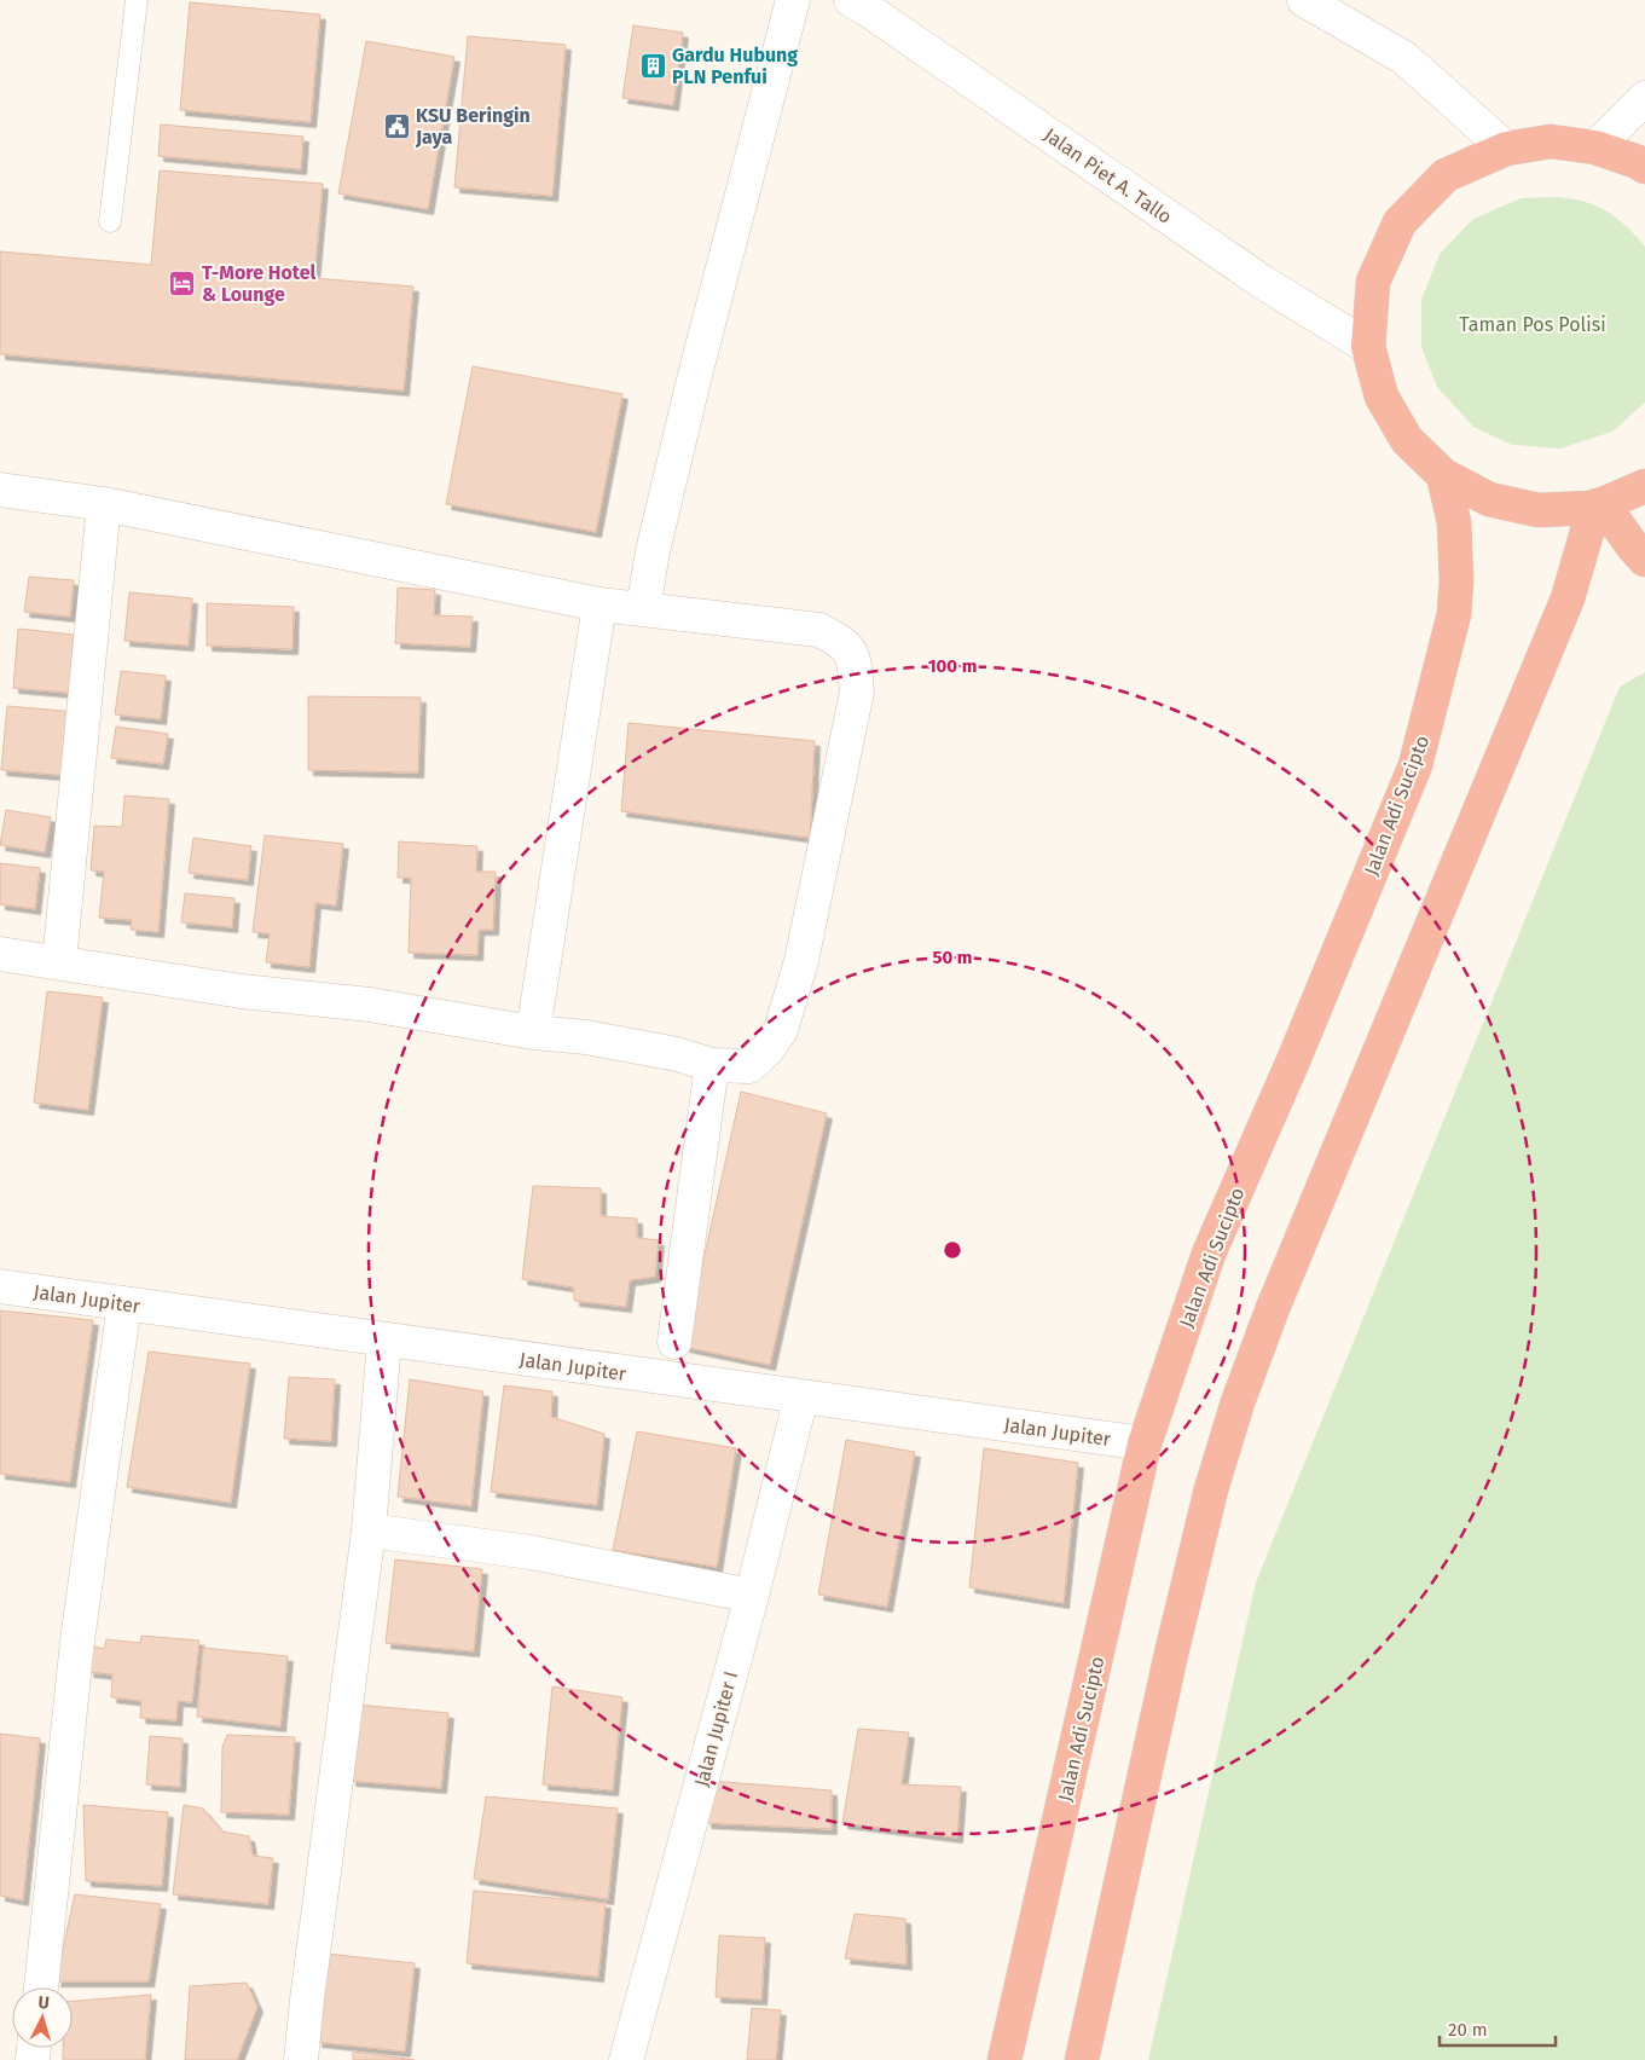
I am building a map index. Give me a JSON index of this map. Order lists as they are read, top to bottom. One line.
{"streets":{"highway":["Jalan Adi Sucipto"],"street":["Jalan Piet A. Tallo","Jalan Jupiter","Jalan Jupiter I"]},"crossings":[["Jalan Adi Sucipto","Jalan Jupiter"],["Jalan Jupiter","Jalan Jupiter I"]],"parks":["Taman Pos Polisi"],"places":{"building":["Gardu Hubung PLN Penfui"],"public building":["KSU Beringin Jaya"],"hotel":["T-More Hotel & Lounge"]},"scale_bar":"20 m","north":"top","rings":["100 m","50 m"]}
